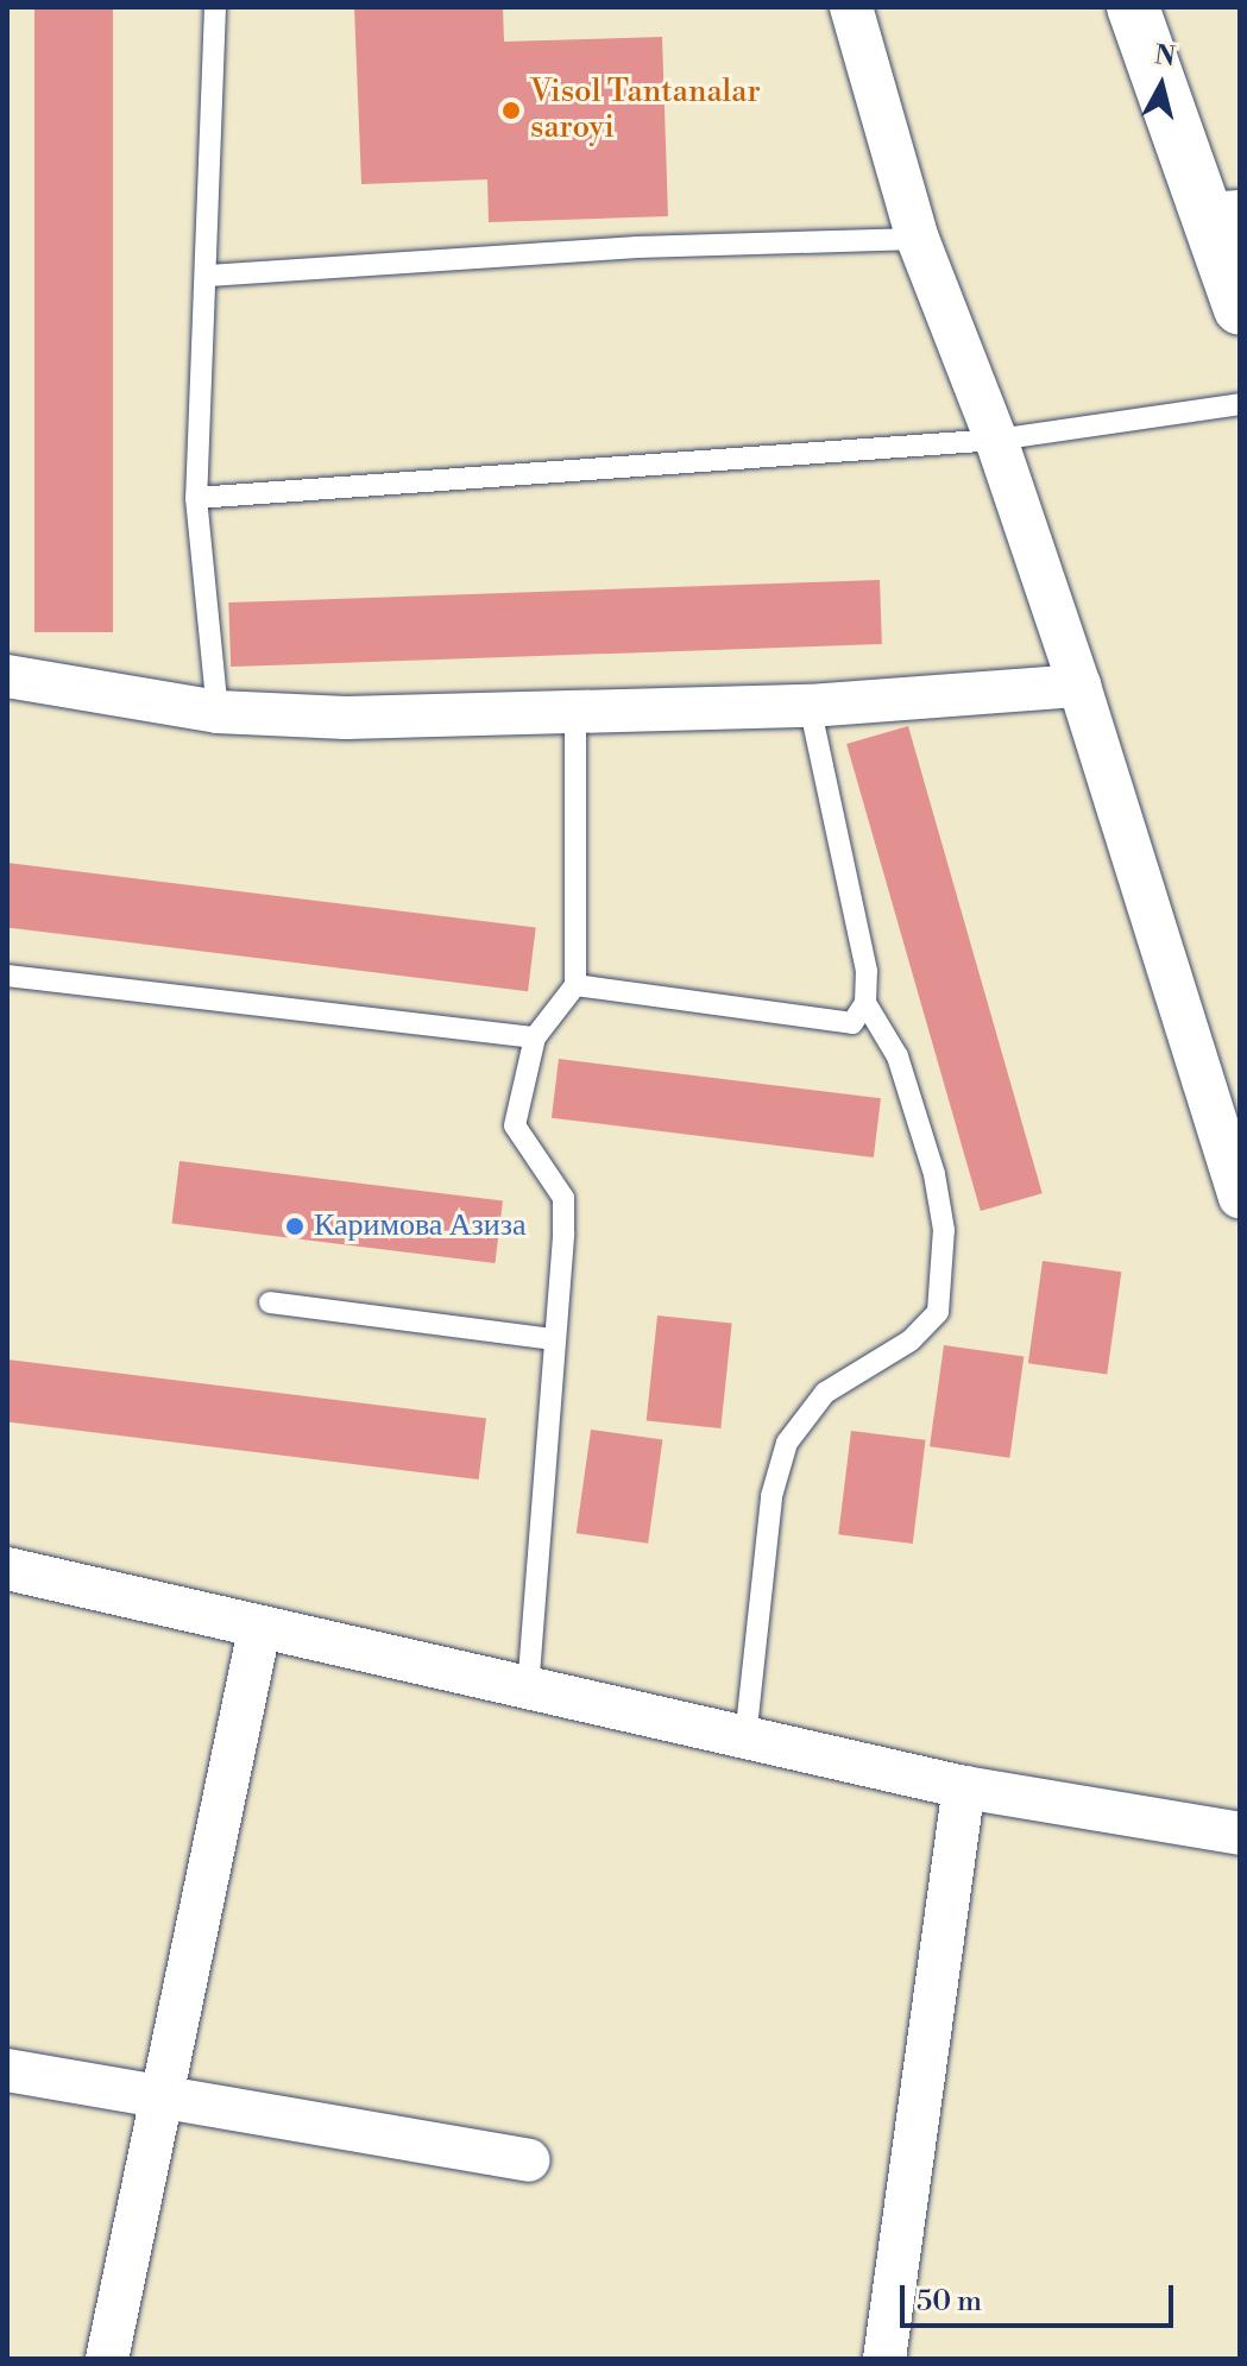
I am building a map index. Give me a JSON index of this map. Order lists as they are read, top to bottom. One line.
{"places":["Visol Tantanalar saroyi","Каримова Азиза"],"scale_bar":"50 m","north":"top"}
